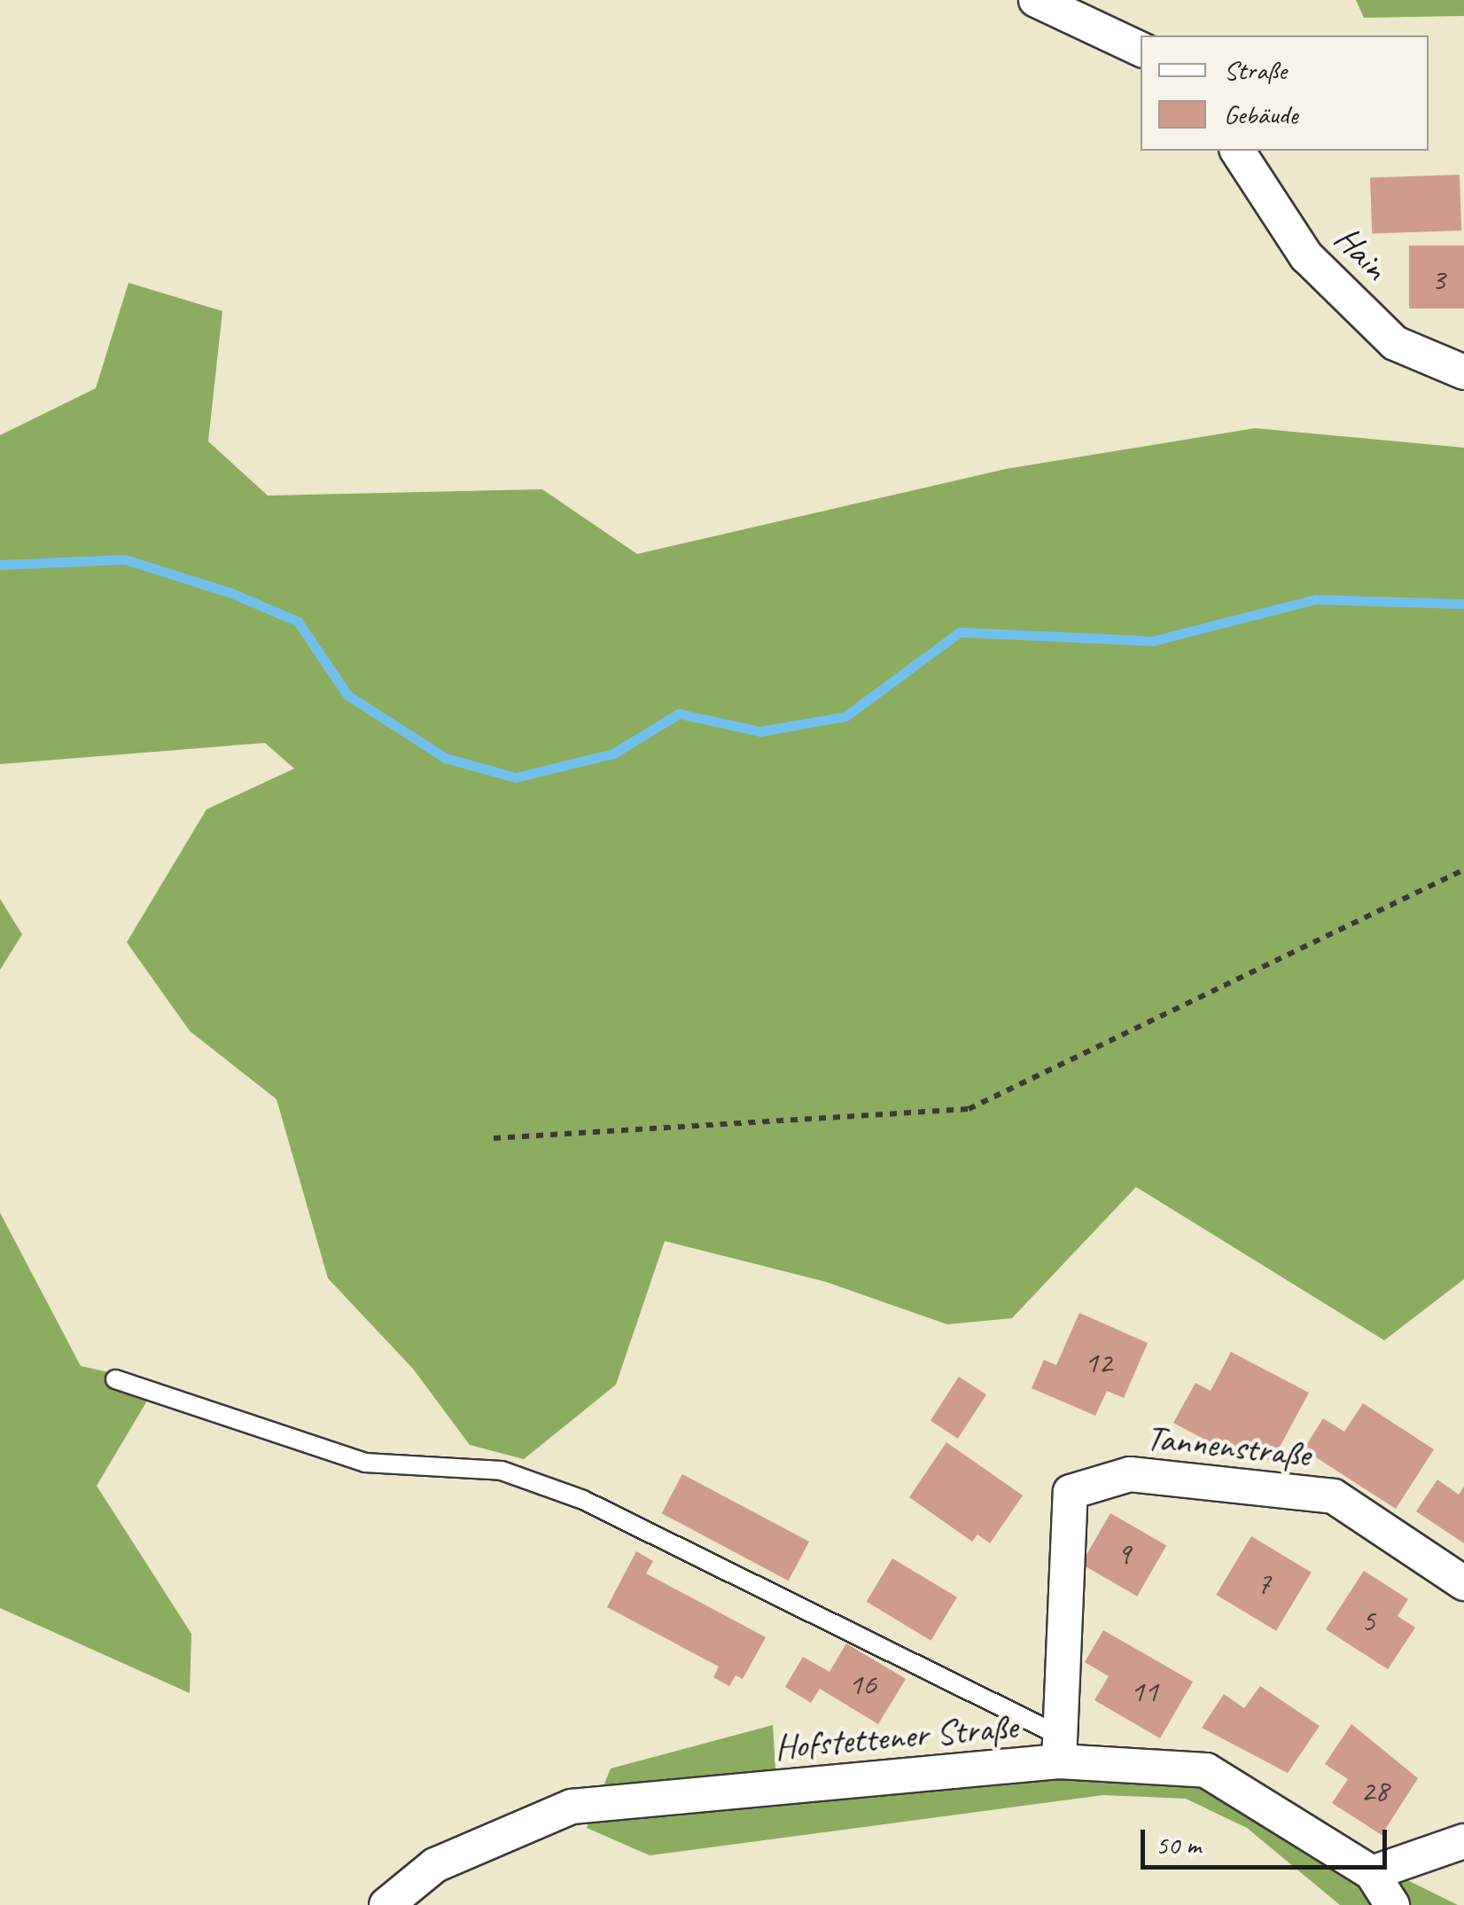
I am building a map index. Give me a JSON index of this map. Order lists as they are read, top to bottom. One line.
{"streets":{"street":["Hain","Tannenstraße","Hofstettener Straße"]},"crossings":[["Tannenstraße","Hofstettener Straße"]],"house_numbers":["3","12","9","7","5","16","11","28"],"legend":["Straße","Gebäude"],"scale_bar":"50 m"}
